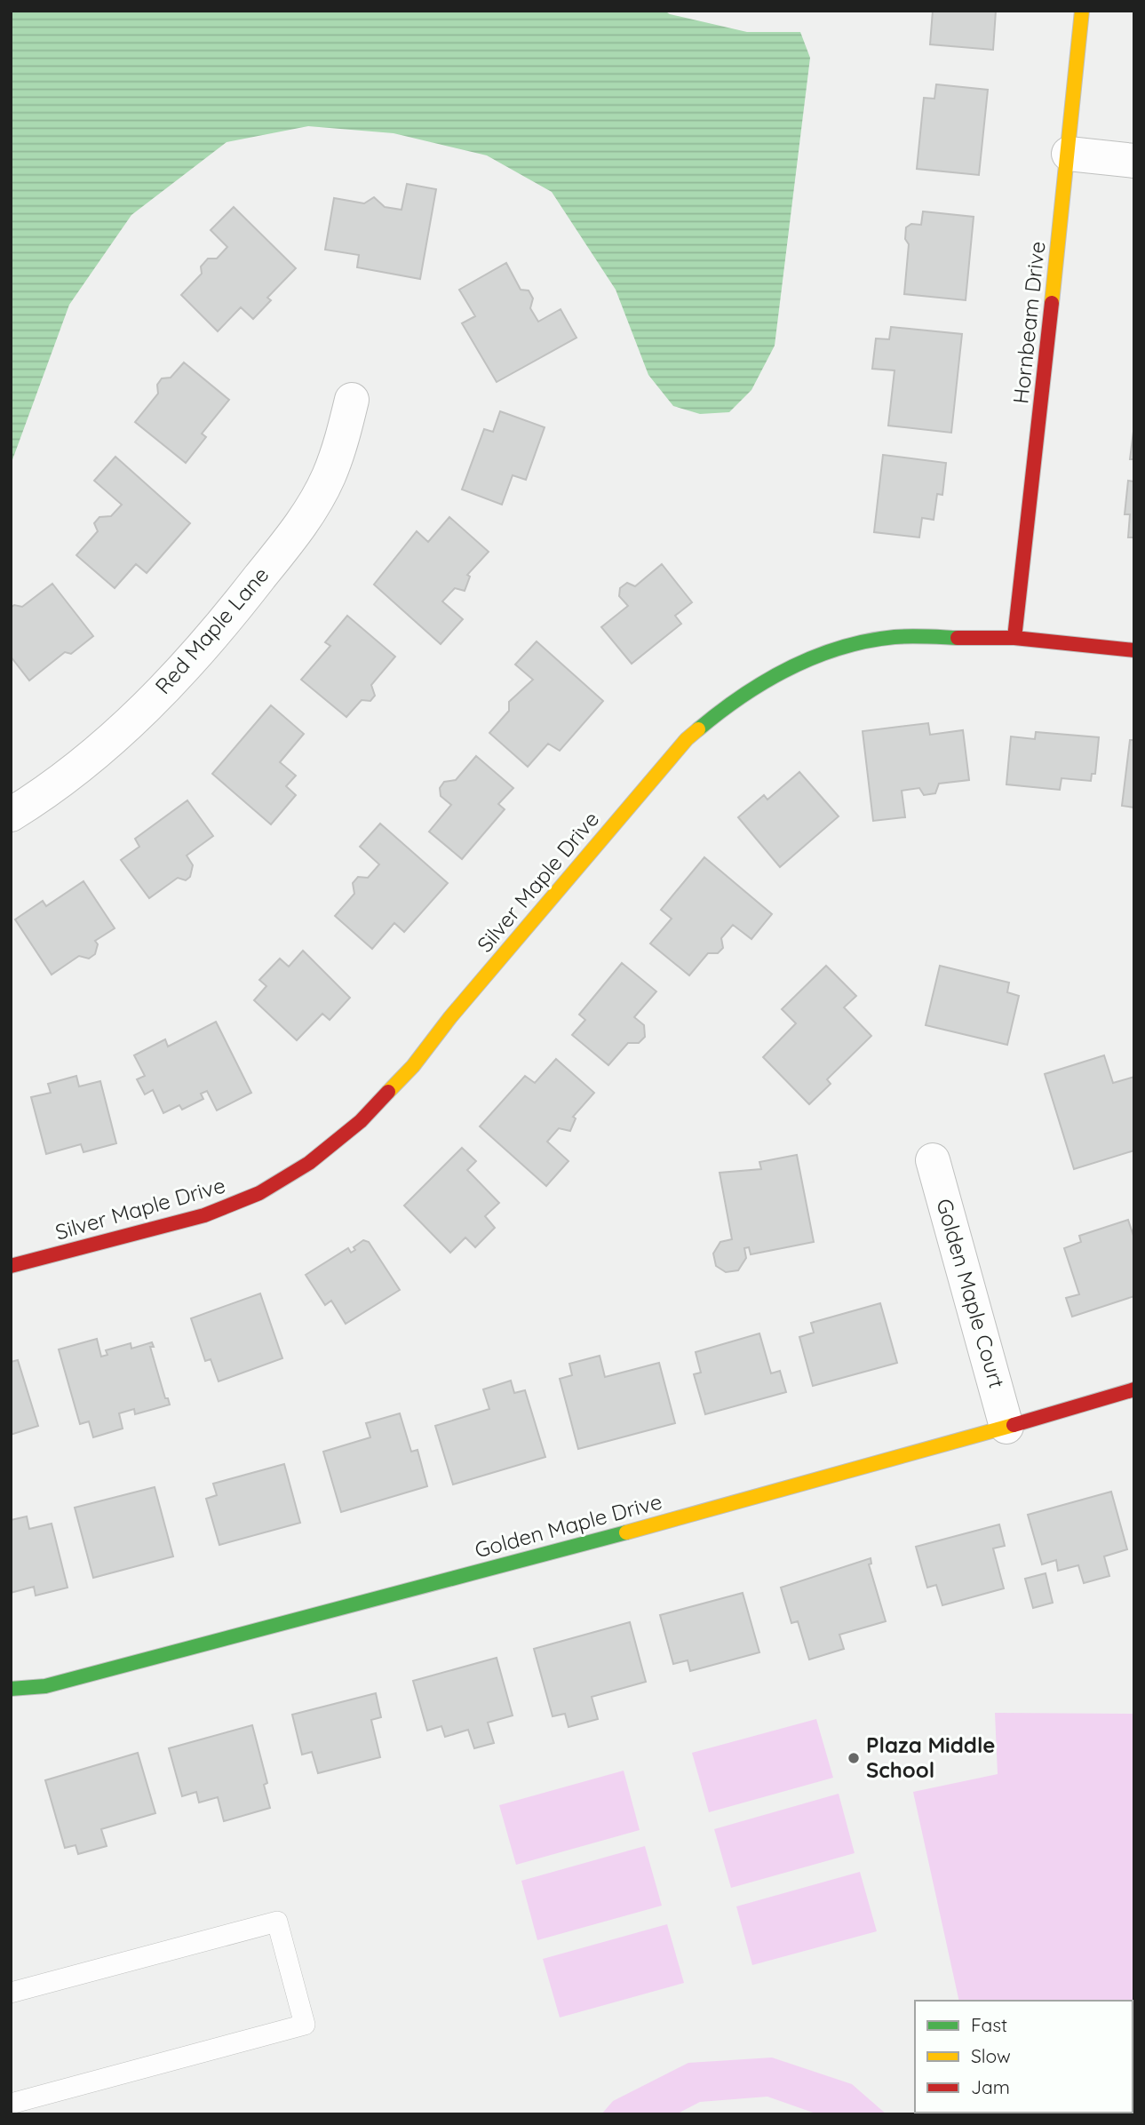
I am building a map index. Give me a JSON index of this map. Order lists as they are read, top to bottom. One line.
{"streets":{"street":["Hornbeam Drive","Red Maple Lane","Silver Maple Drive","Golden Maple Court","Golden Maple Drive"]},"crossings":[["Hornbeam Drive","Silver Maple Drive"],["Golden Maple Court","Golden Maple Drive"]],"places":["Plaza Middle School"],"legend":["Fast","Slow","Jam"]}
